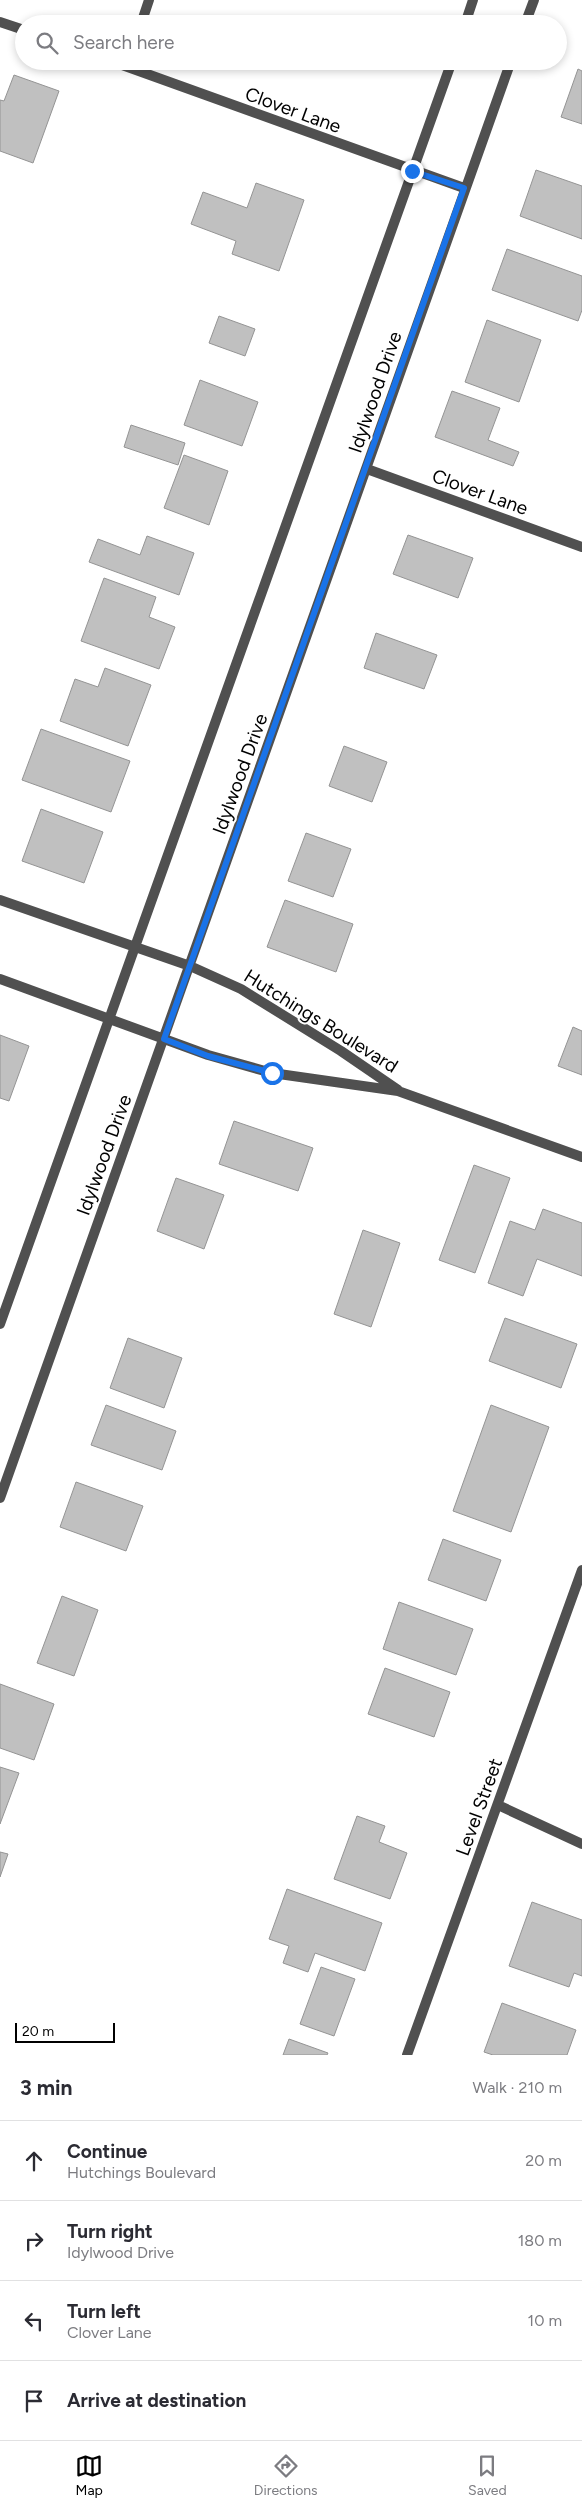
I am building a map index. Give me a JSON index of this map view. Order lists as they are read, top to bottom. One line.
{"streets":{"street":["Clover Lane","Idylwood Drive","Hutchings Boulevard","Level Street"]},"crossings":[["Clover Lane","Idylwood Drive"],["Idylwood Drive","Hutchings Boulevard"]],"scale_bar":"20 m","page":{"search":"Search here","scale":"20 m","heading":["3 min","Walk · 210 m"],"list":[["Continue","Hutchings Boulevard","20 m"],["Turn right","Idylwood Drive","180 m"],["Turn left","Clover Lane","10 m"],"Arrive at destination"],"nav":["Map","Directions","Saved"]}}
